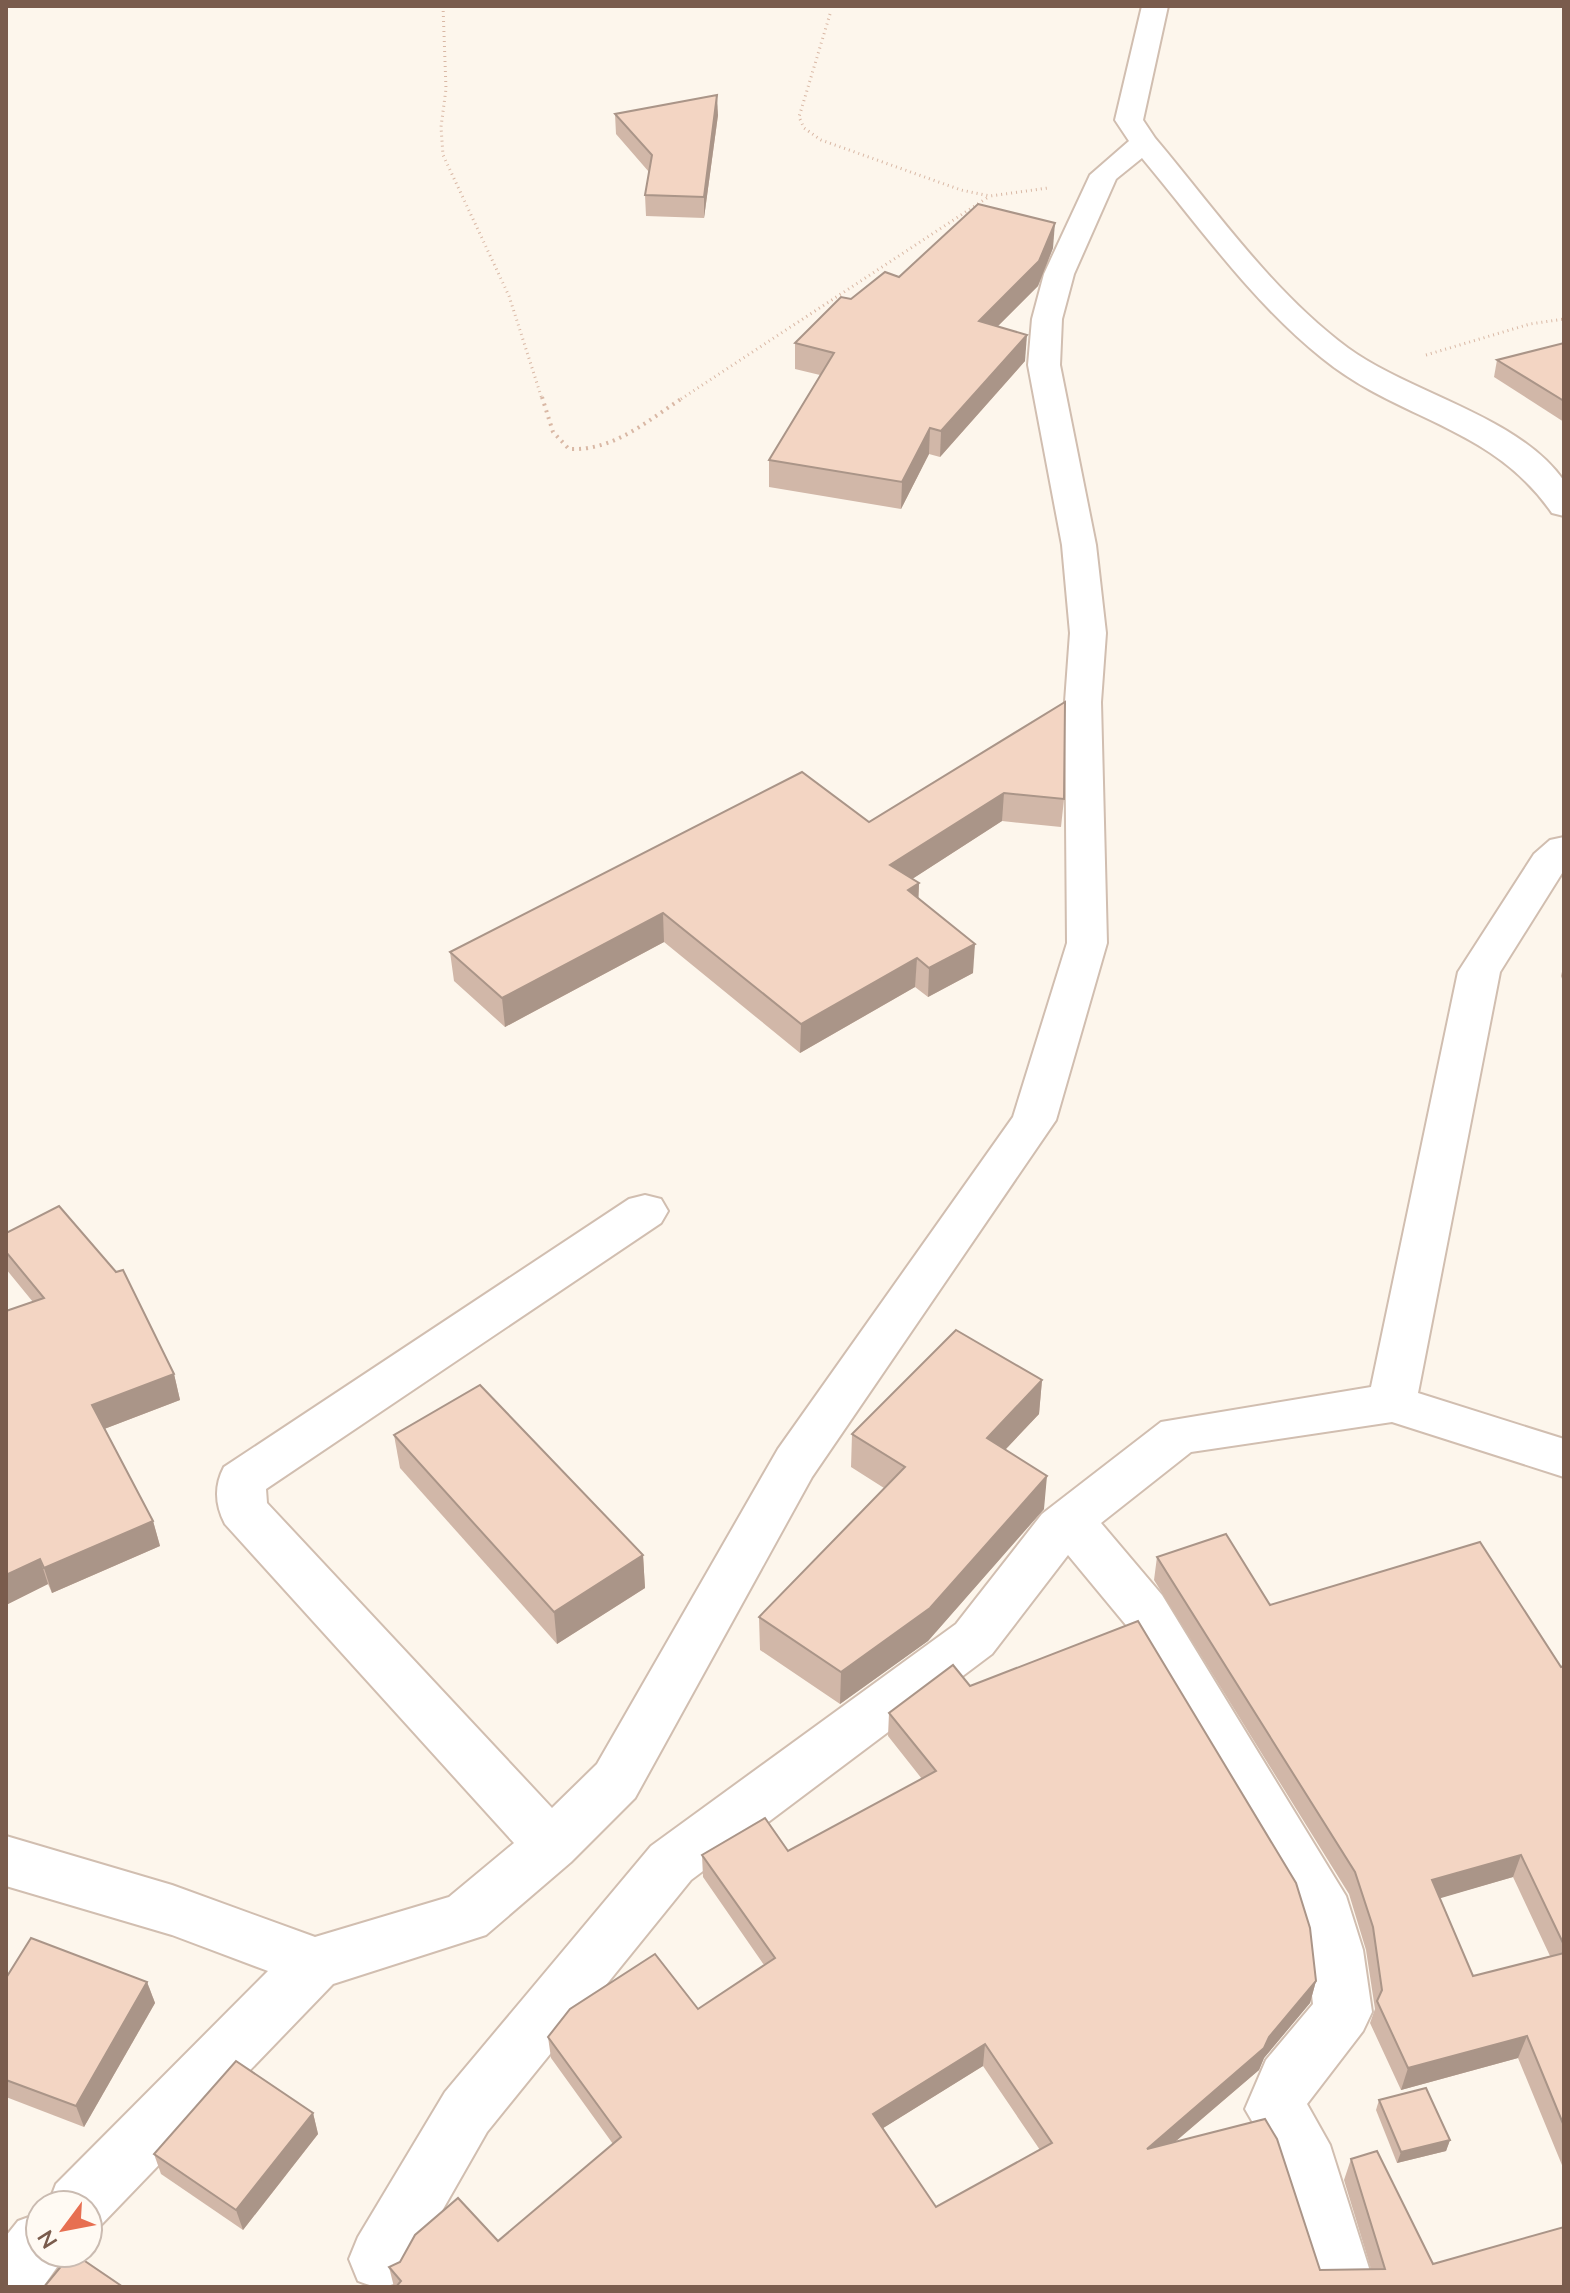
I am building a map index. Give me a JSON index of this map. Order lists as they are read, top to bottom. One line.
{"north":"bottom left"}
